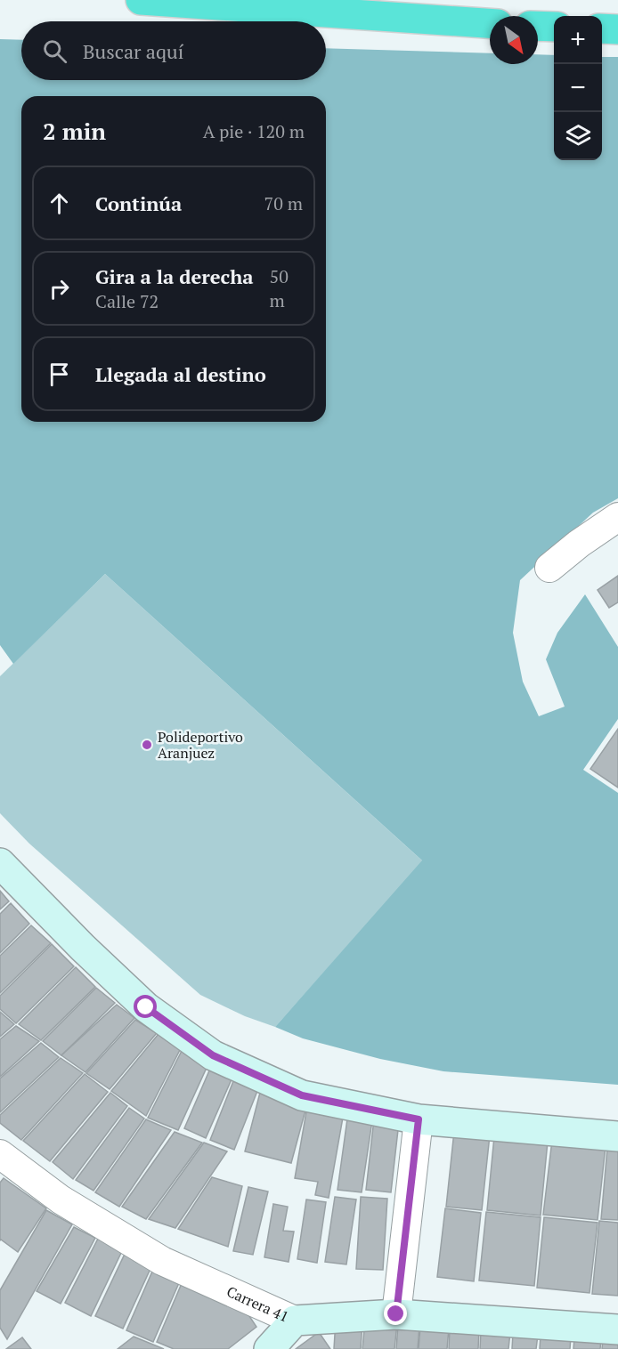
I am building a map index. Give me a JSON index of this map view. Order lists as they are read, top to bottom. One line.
{"streets":{"street":["Carrera 41"]},"places":["Polideportivo Aranjuez"],"north":"bottom right","page":{"map_buttons":["+","−"],"search":"Buscar aquí","heading":["2 min","A pie · 120 m"],"list":[["Continúa","70 m"],["Gira a la derecha","Calle 72","50 m"],"Llegada al destino"]}}
